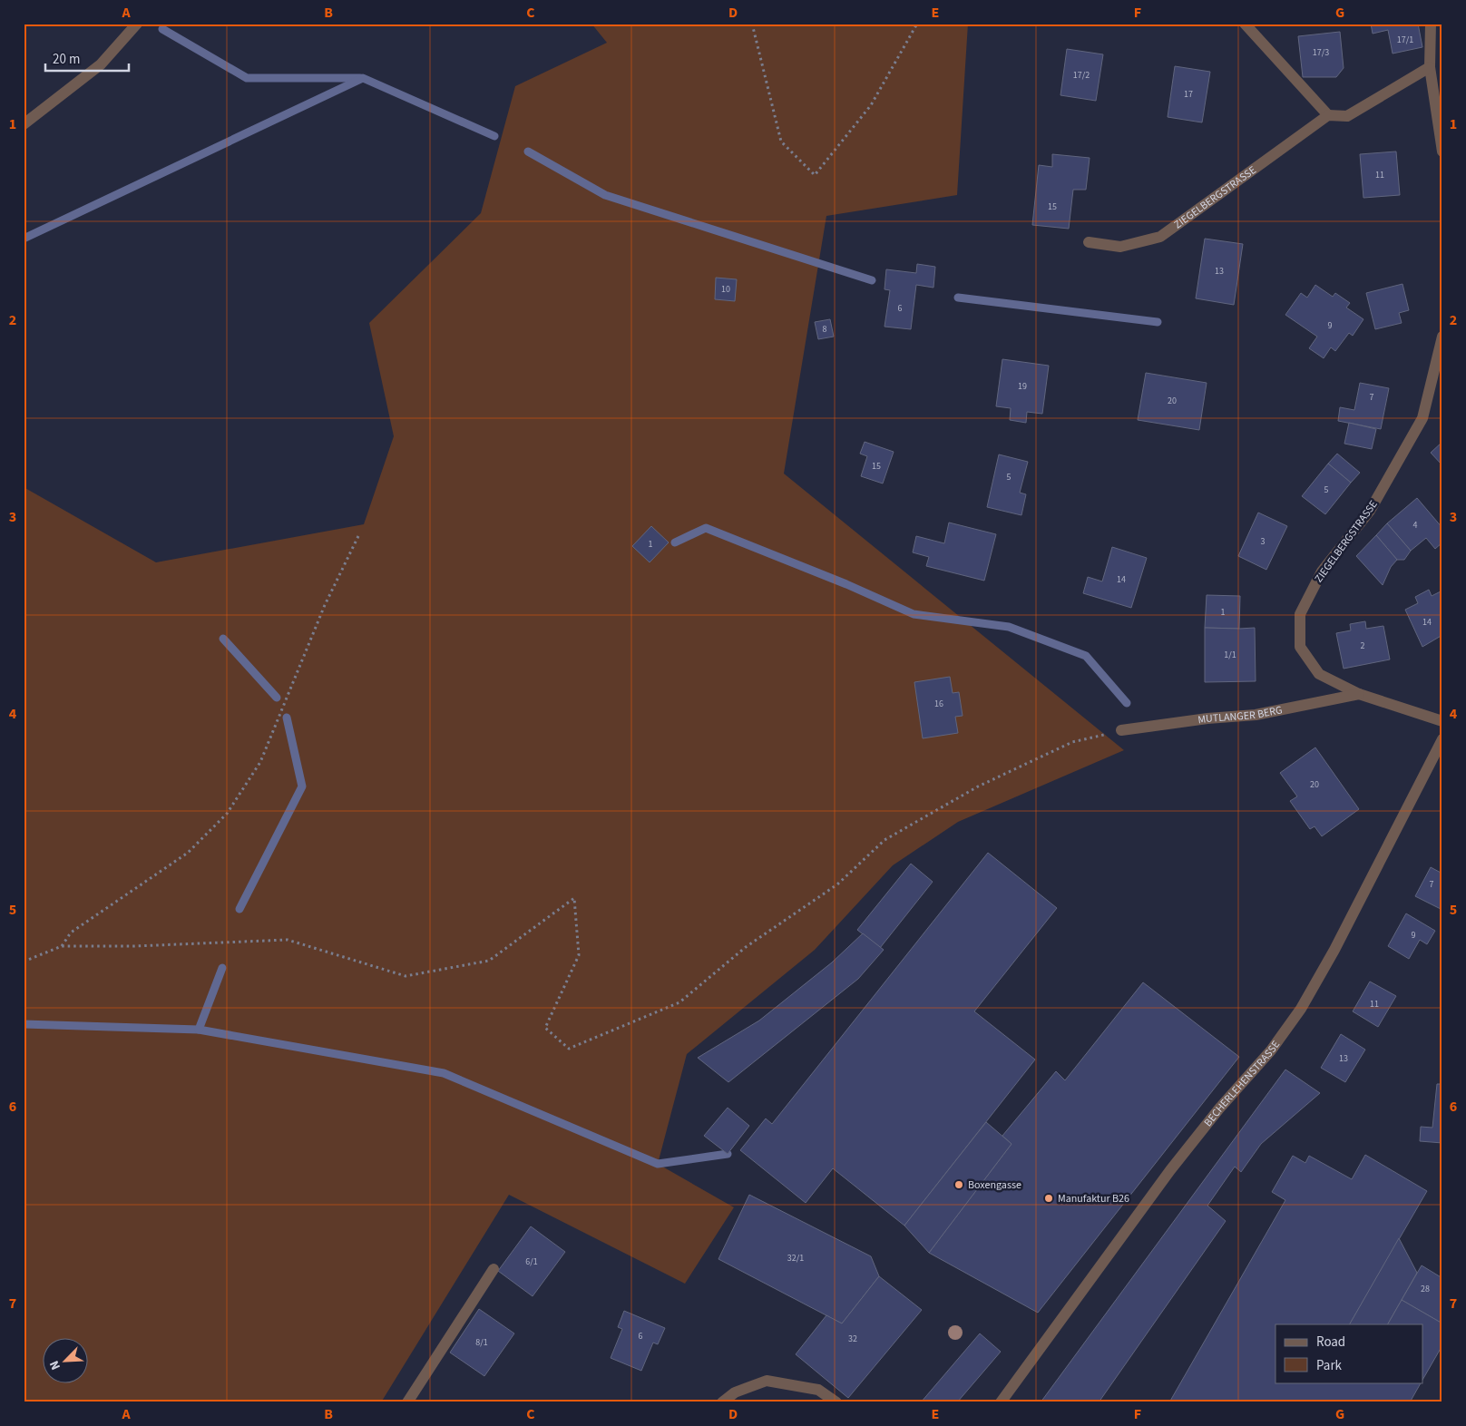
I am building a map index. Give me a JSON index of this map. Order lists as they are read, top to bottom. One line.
{"streets":{"street":["ZIEGELBERGSTRASSE","MUTLANGER BERG","BECHERLEHENSTRASSE"]},"crossings":[["ZIEGELBERGSTRASSE","MUTLANGER BERG"]],"places":["Boxengasse","Manufaktur B26"],"house_numbers":["17/1","17/3","17/2","17","11","15","13","10","6","9","8","19","7","20","15","5","5","4","3","1","14","1","14","2","1/1","16","20","7","9","11","13","32/1","6/1","28","6","32","8/1"],"legend":["Road","Park"],"scale_bar":"20 m","north":"bottom left","grid":{"columns":["A","B","C","D","E","F","G"],"rows":["1","2","3","4","5","6","7"]}}
